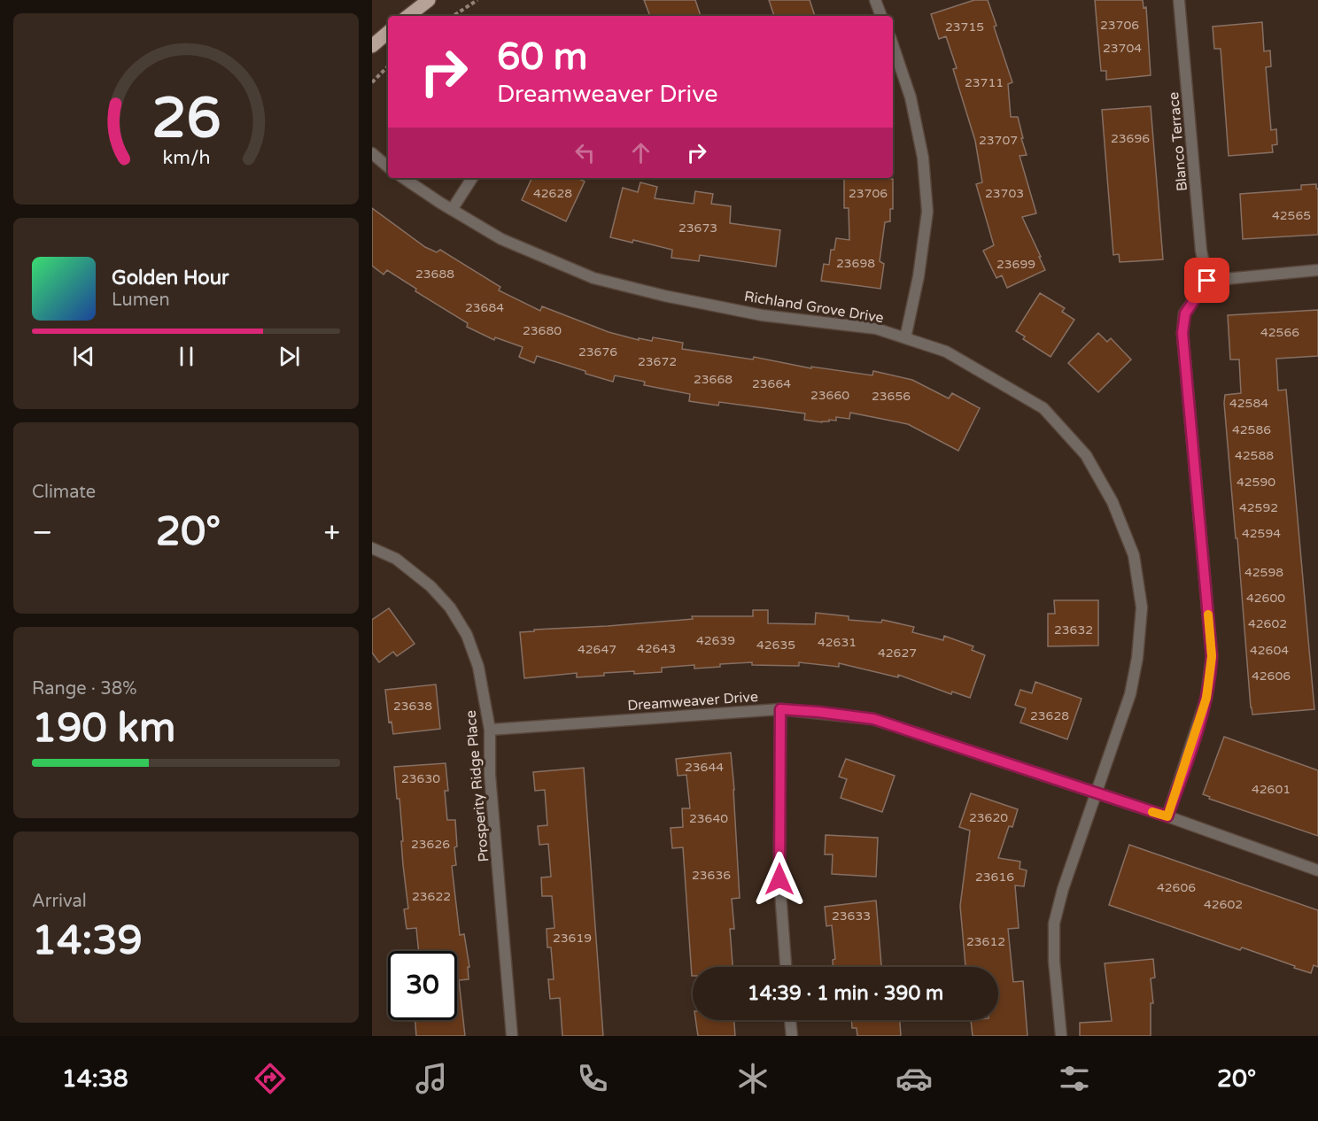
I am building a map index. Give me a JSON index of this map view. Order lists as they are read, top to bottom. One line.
{"streets":{"street":["Blanco Terrace","Richland Grove Drive","Dreamweaver Drive","Prosperity Ridge Place"]},"crossings":[["Richland Grove Drive","Dreamweaver Drive"],["Dreamweaver Drive","Prosperity Ridge Place"]],"house_numbers":["23706","23715","23704","23711","23696","23707","42628","23706","23703","42565","23673","23698","23699","23688","23684","23680","42566","23676","23672","23668","23664","23660","23656","42584","42586","42588","42590","42592","42594","42598","42600","42602","23632","42639","42631","42635","42643","42647","42604","42627","42606","23638","23628","23644","23630","42601","23620","23640","23626","23636","23616","42606","23622","42602","23633","23619","23612"],"page":{"turn":["60 m","Dreamweaver Drive"],"song":["Golden Hour","Lumen"],"tile":["Climate",["Range · 38%","190 km"],["Arrival","14:39"]],"heat":["−","20°","+"],"limit":"30","trip":"14:39 · 1 min · 390 m","tabs":["14:38","20°"],"gauge":["26","km/h"]}}
